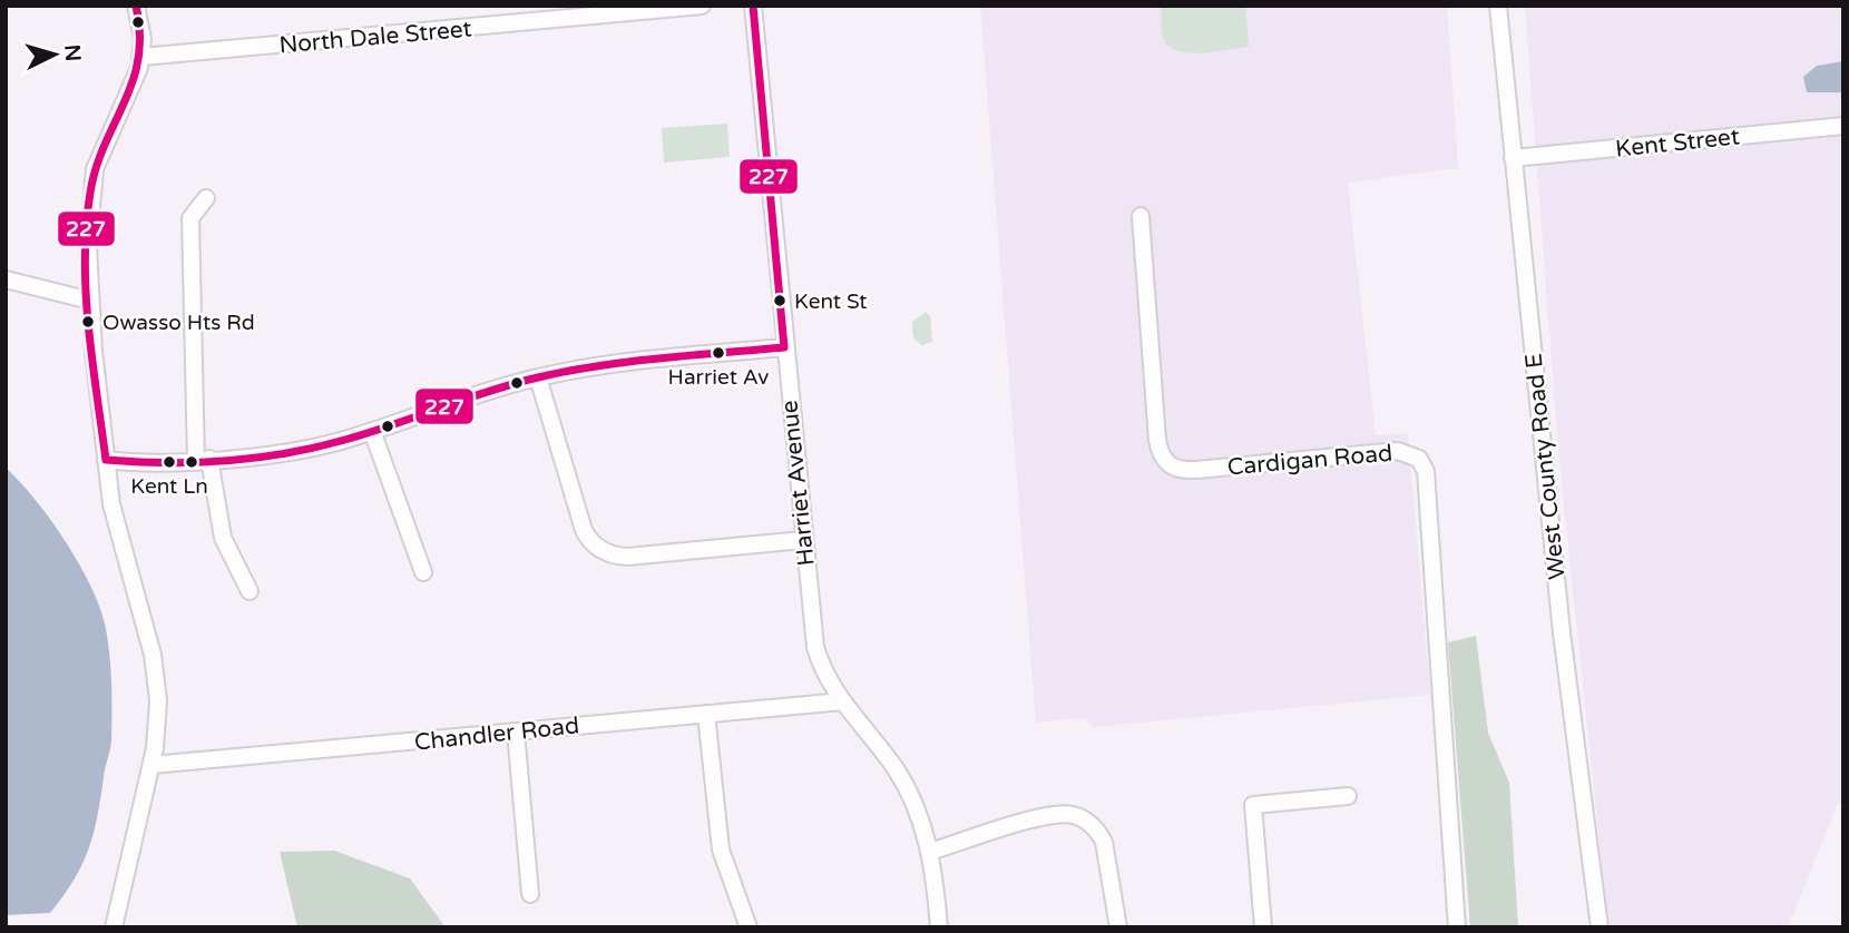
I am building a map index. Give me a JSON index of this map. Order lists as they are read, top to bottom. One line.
{"streets":{"street":["North Dale Street","Kent Street","Cardigan Road","West County Road E","Harriet Avenue","Chandler Road"]},"crossings":[["Kent Street","West County Road E"],["Harriet Avenue","Chandler Road"]],"places":["Kent St","Owasso Hts Rd","Harriet Av","Kent Ln"],"lines":["transit line 227"],"north":"right"}
